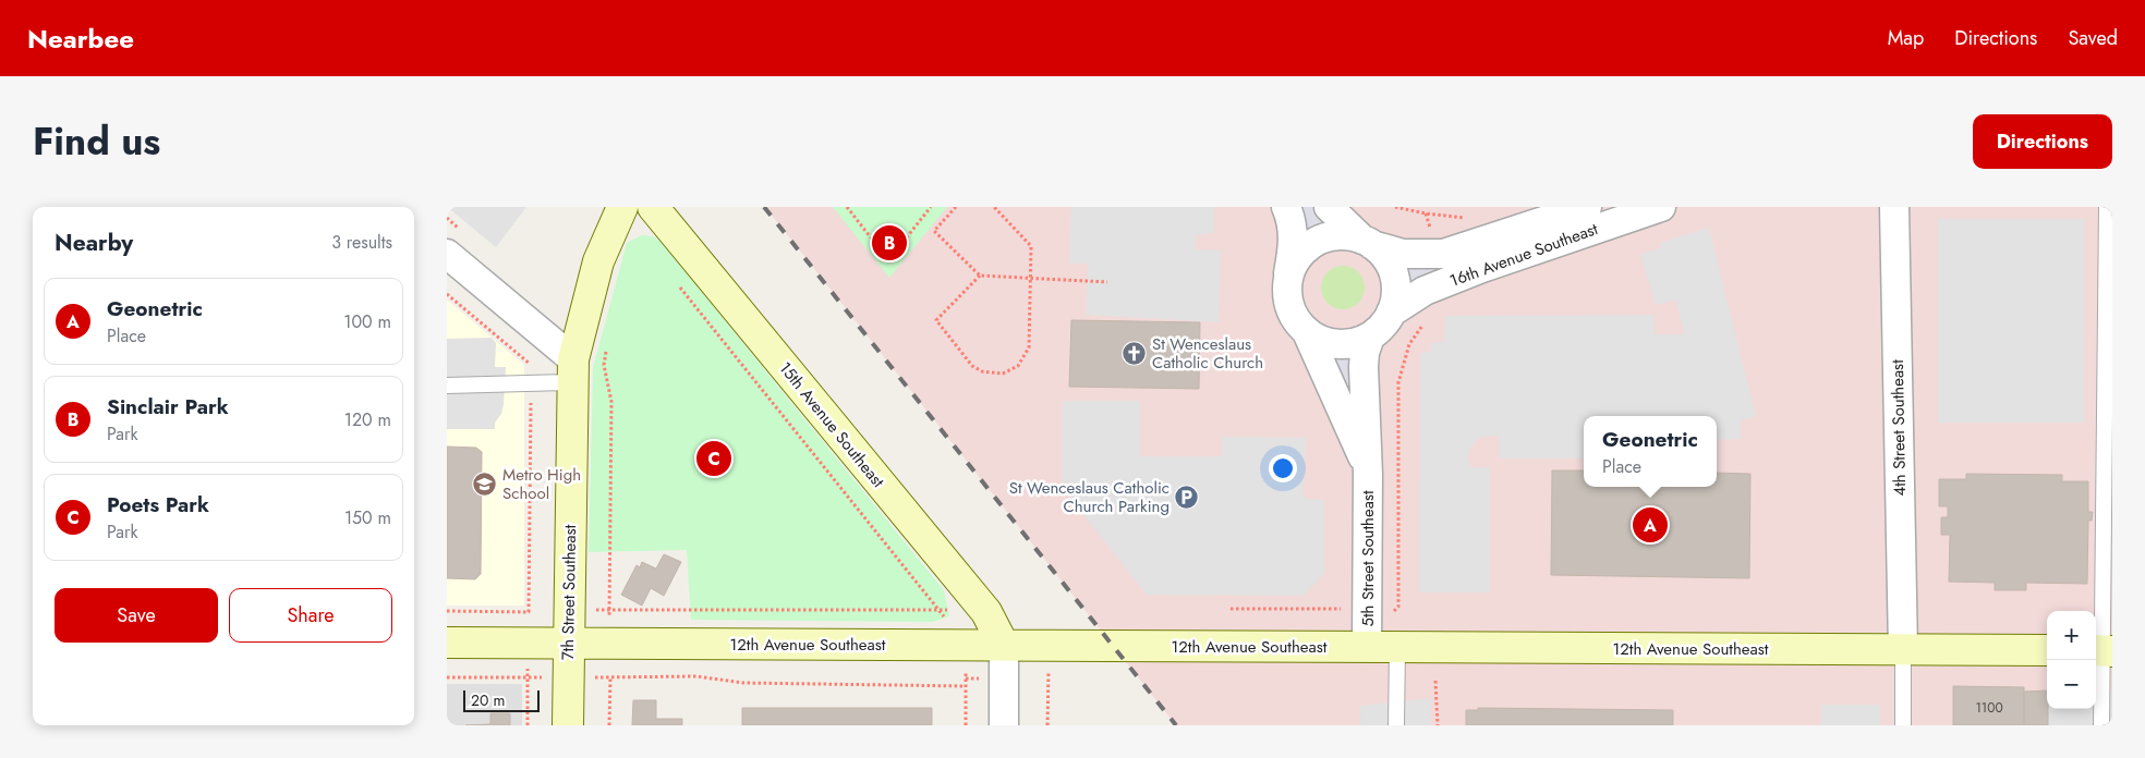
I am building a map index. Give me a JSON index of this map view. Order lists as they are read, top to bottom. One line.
{"streets":{"main road":["15th Avenue Southeast","7th Street Southeast","12th Avenue Southeast"],"street":["16th Avenue Southeast","4th Street Southeast","5th Street Southeast"]},"crossings":[["16th Avenue Southeast","5th Street Southeast"],["15th Avenue Southeast","12th Avenue Southeast"],["4th Street Southeast","12th Avenue Southeast"],["5th Street Southeast","12th Avenue Southeast"],["7th Street Southeast","12th Avenue Southeast"]],"places":{"church":["St Wenceslaus Catholic Church"],"school or university":["Metro High School"],"parking":["St Wenceslaus Catholic Church Parking"]},"house_numbers":["1100"],"scale_bar":"20 m","page":{"header":"Nearbee","nav":["Map","Directions","Saved"],"title":"Find us","buttons":["Directions",["Save","Share"]],"heading":["Nearby","3 results"],"pins":["B","C","A"],"list":[{"mark":"A","name":"Geonetric","note":"Place","value":"100 m"},{"mark":"B","name":"Sinclair Park","note":"Park","value":"120 m"},{"mark":"C","name":"Poets Park","note":"Park","value":"150 m"}],"popup":["Geonetric","Place"],"map_buttons":["+","−"],"scale":"20 m"}}
